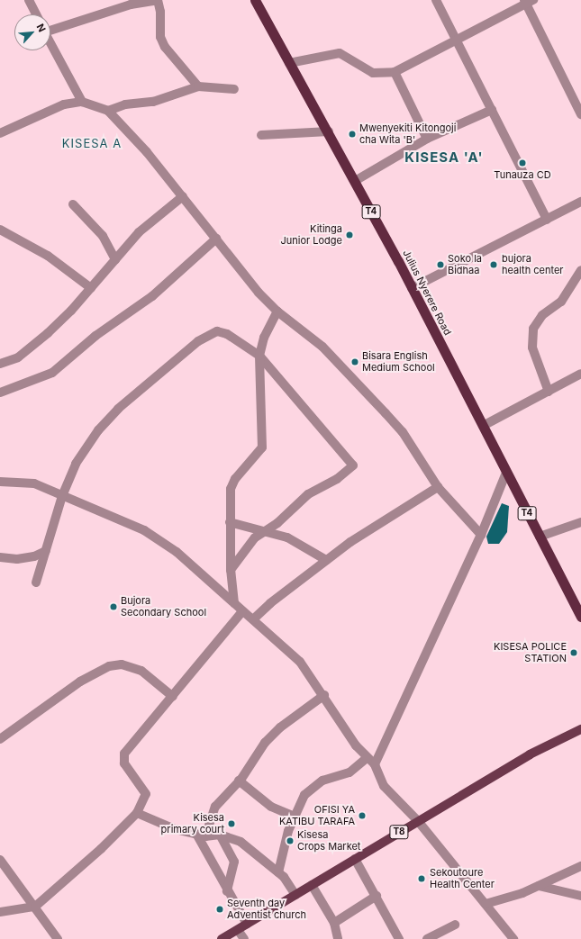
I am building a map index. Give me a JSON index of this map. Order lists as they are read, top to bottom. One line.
{"streets":{"highway":["T4","Julius Nyerere Road"],"main road":["T8"]},"districts":["KISESA A","KISESA 'A'"],"places":["Mwenyekiti Kitongoji cha Wita 'B'","Tunauza CD","Kitinga Junior Lodge","Soko la Bidhaa","bujora health center","Bisara English Medium School","Bujora Secondary School","KISESA POLICE STATION","OFISI YA KATIBU TARAFA","Kisesa primary court","Kisesa Crops Market","Sekoutoure Health Center","Seventh day Adventist church"],"north":"top right"}
